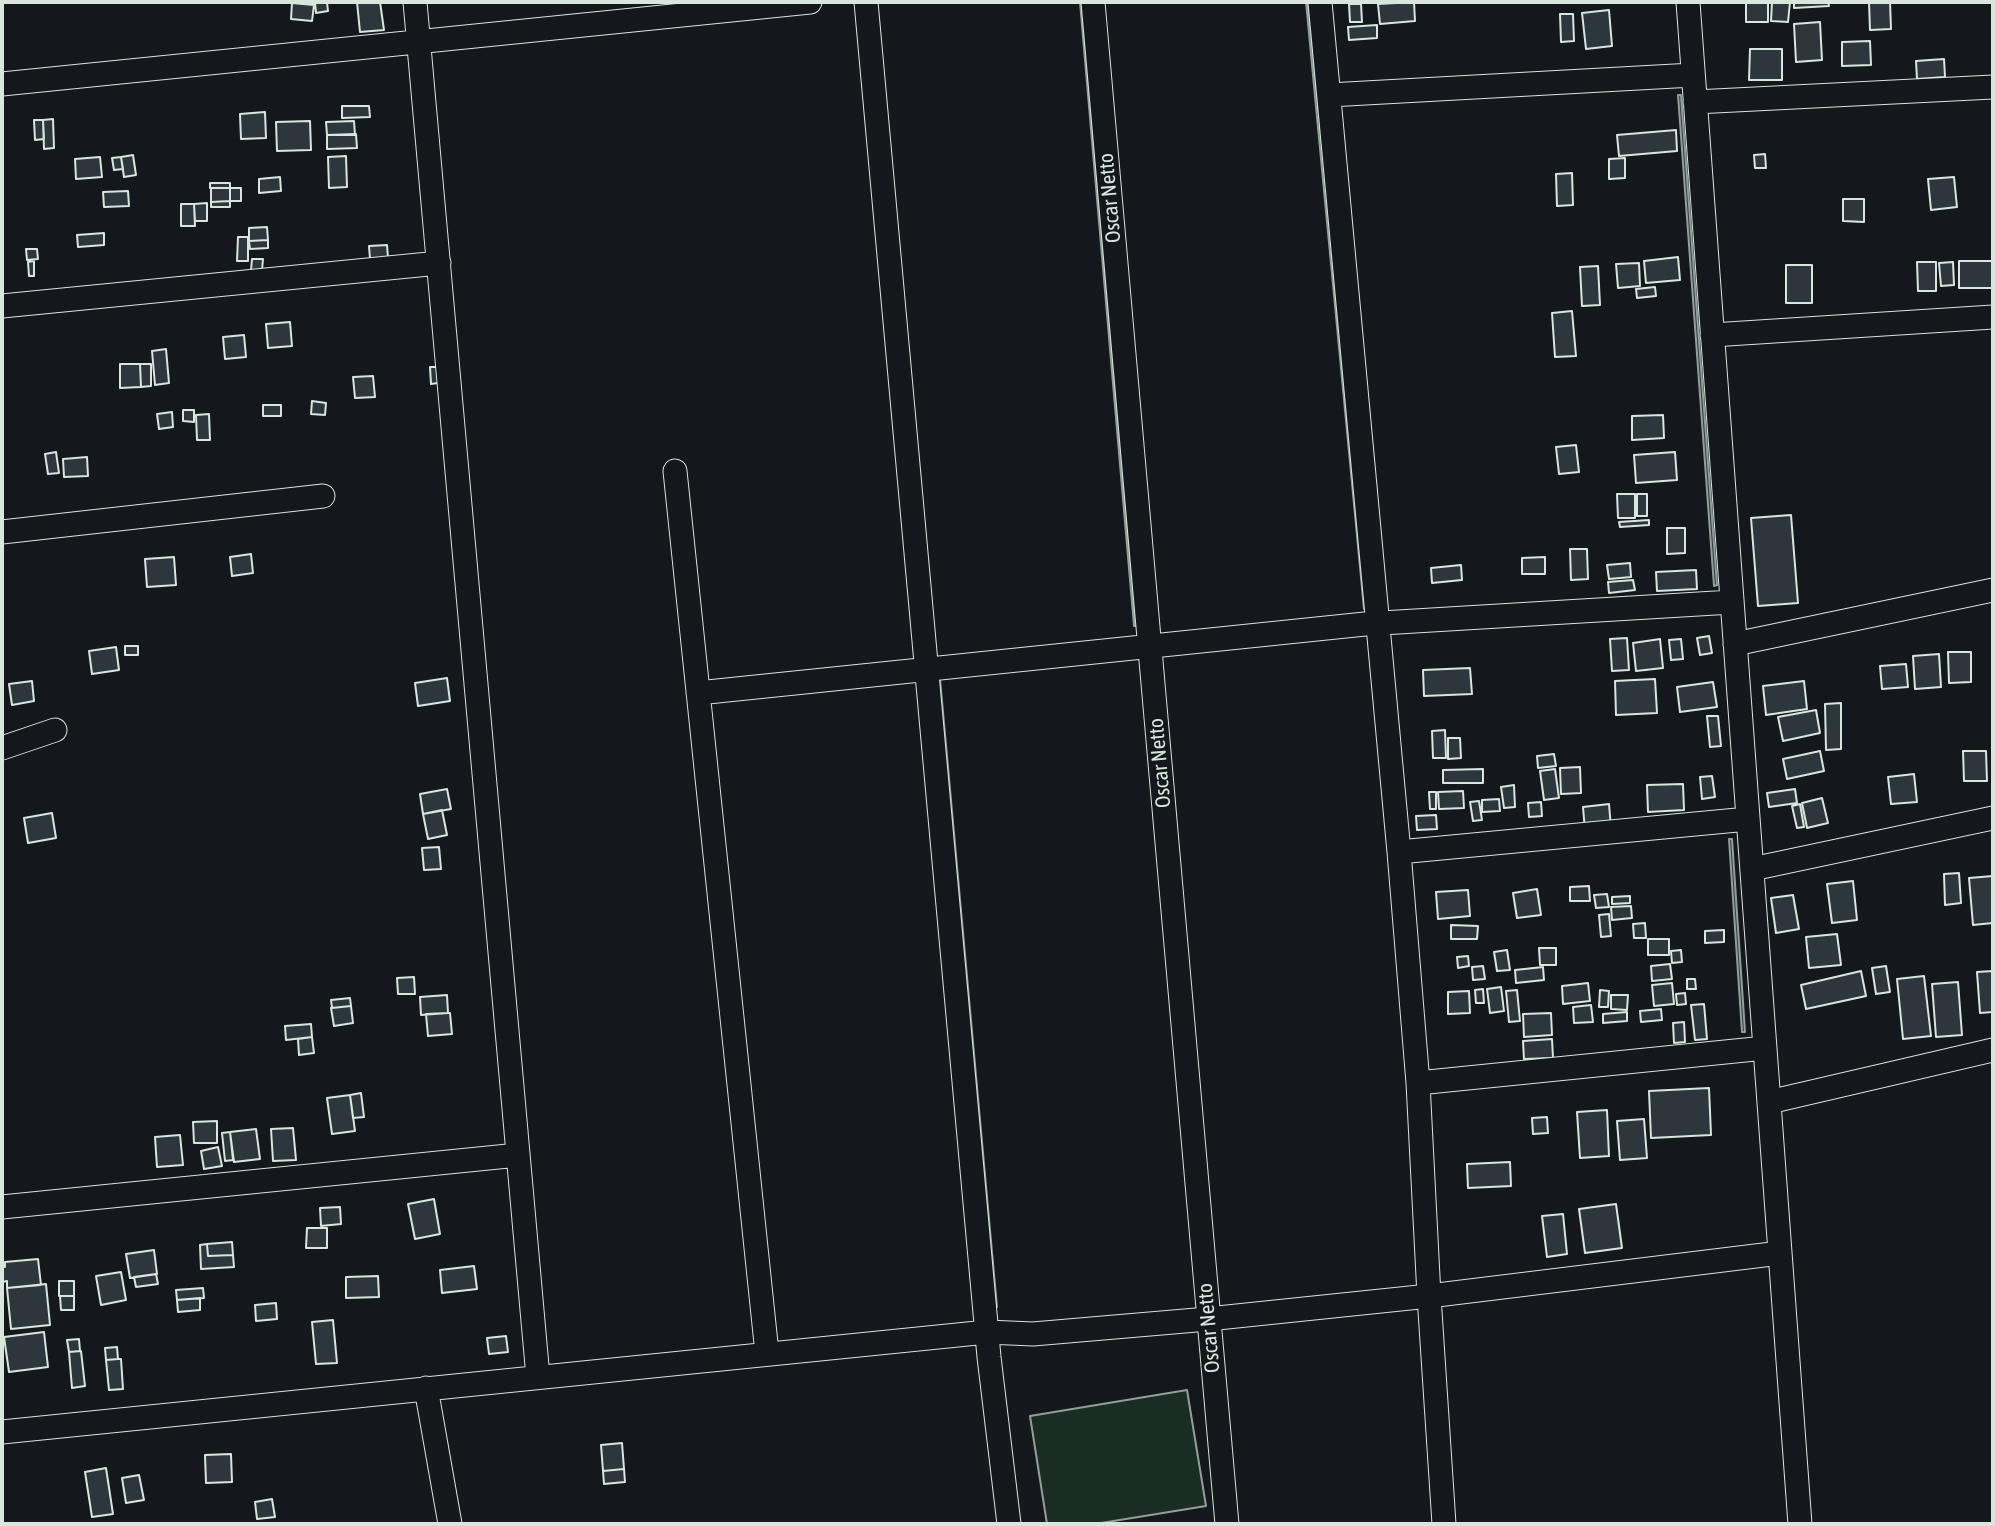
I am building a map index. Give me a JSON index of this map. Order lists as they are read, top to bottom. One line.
{"streets":{"street":["Oscar Netto"]}}
